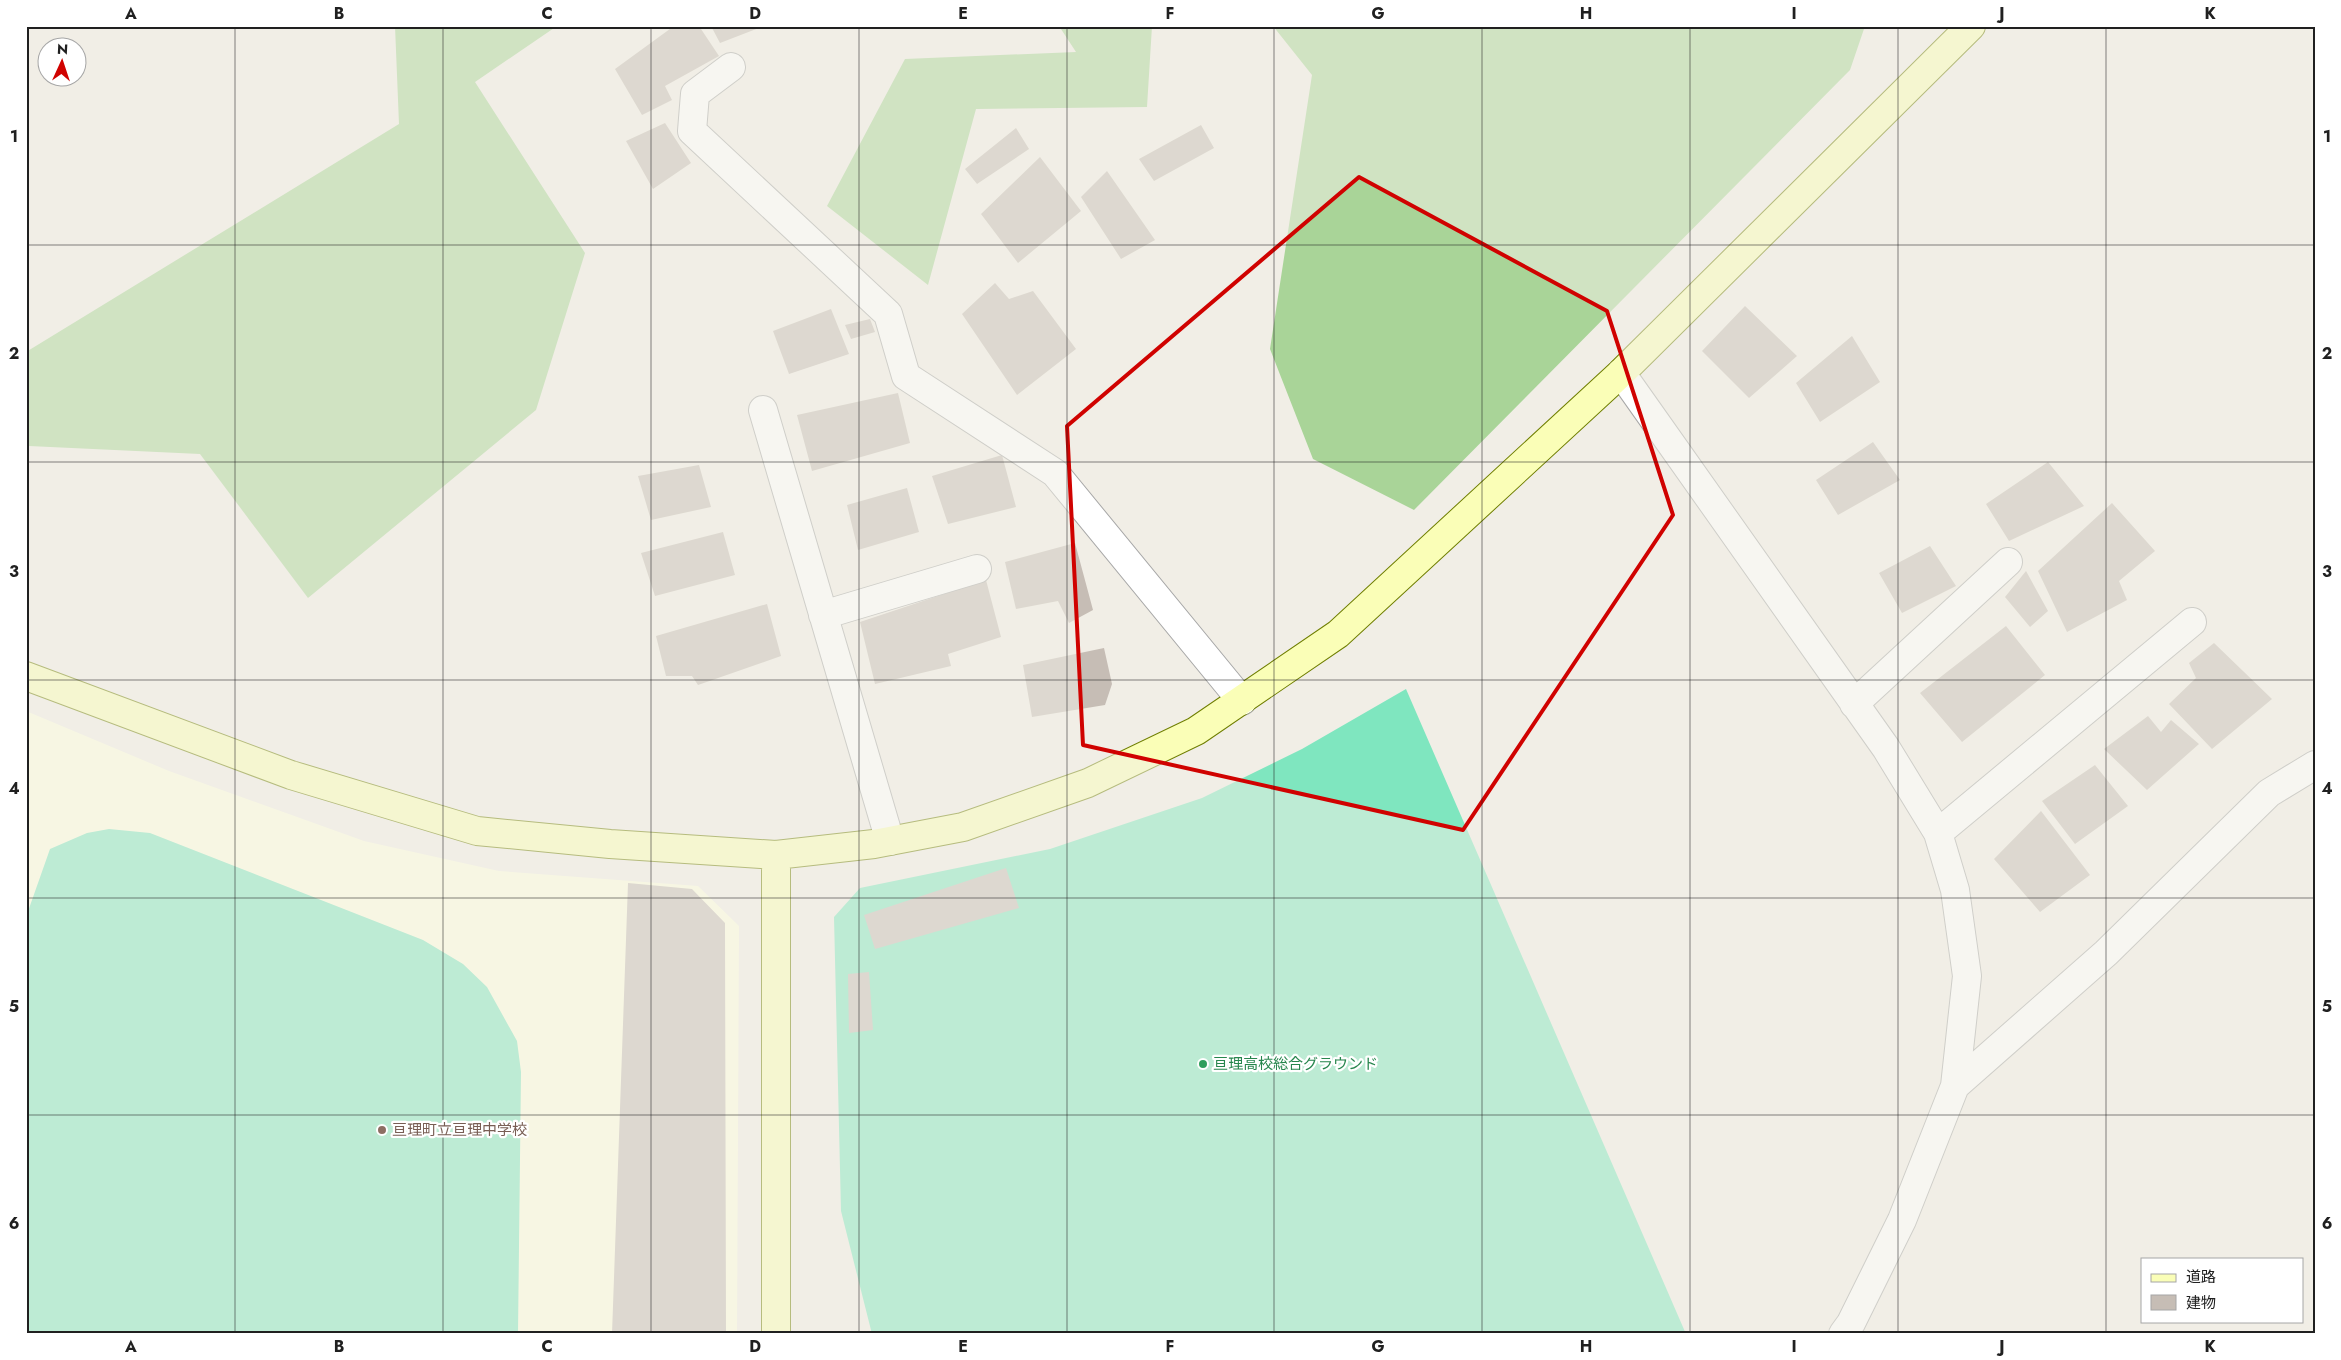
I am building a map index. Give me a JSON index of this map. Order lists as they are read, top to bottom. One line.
{"places":["亘理高校総合グラウンド","亘理町立亘理中学校"],"legend":["道路","建物"],"north":"top","grid":{"columns":["A","B","C","D","E","F","G","H","I","J","K"],"rows":["1","2","3","4","5","6"]}}
